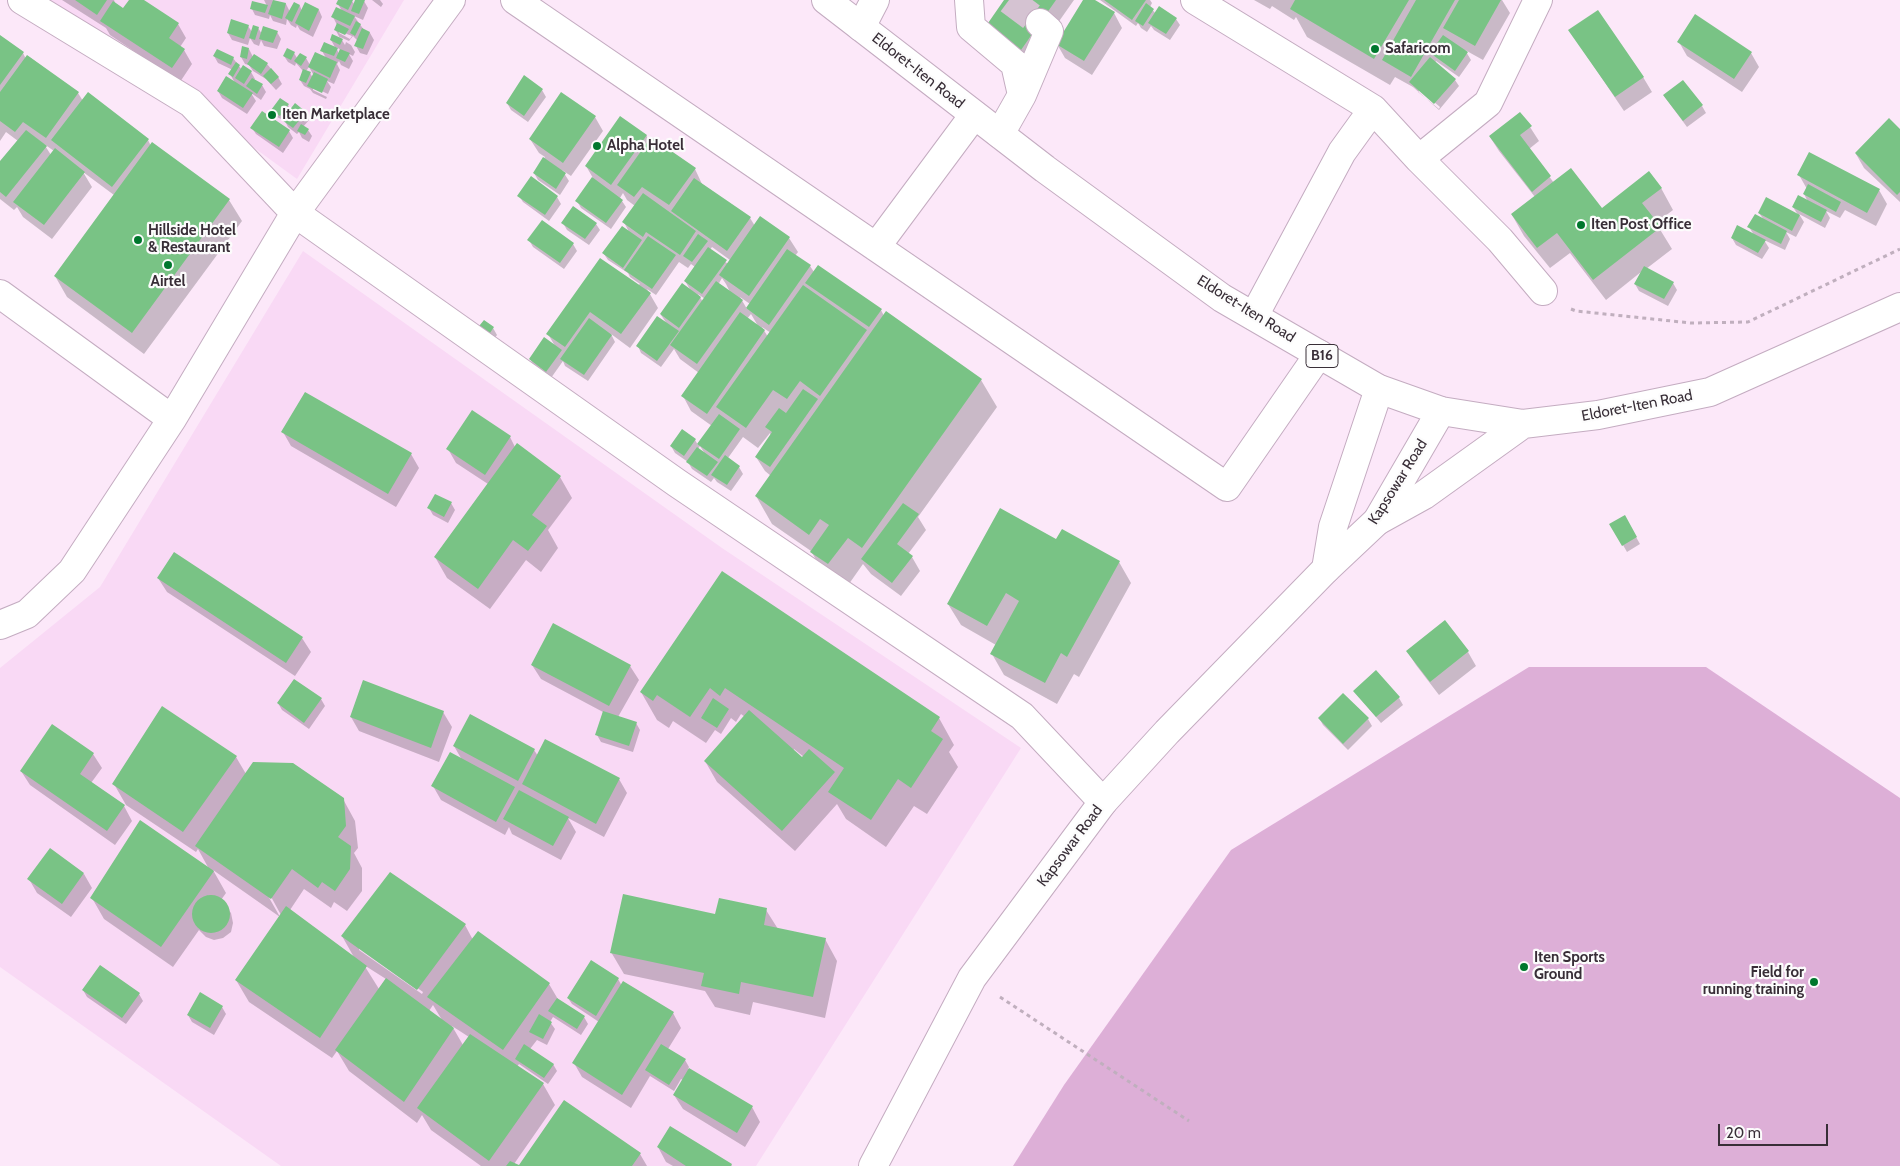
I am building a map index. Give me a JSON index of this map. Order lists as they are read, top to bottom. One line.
{"streets":{"street":["Eldoret-Iten Road","B16","Kapsowar Road"]},"crossings":[["Eldoret-Iten Road","Kapsowar Road"]],"places":["Safaricom","Iten Marketplace","Alpha Hotel","Iten Post Office","Hillside Hotel & Restaurant","Airtel","Iten Sports Ground","Field for running training"],"scale_bar":"20 m"}
